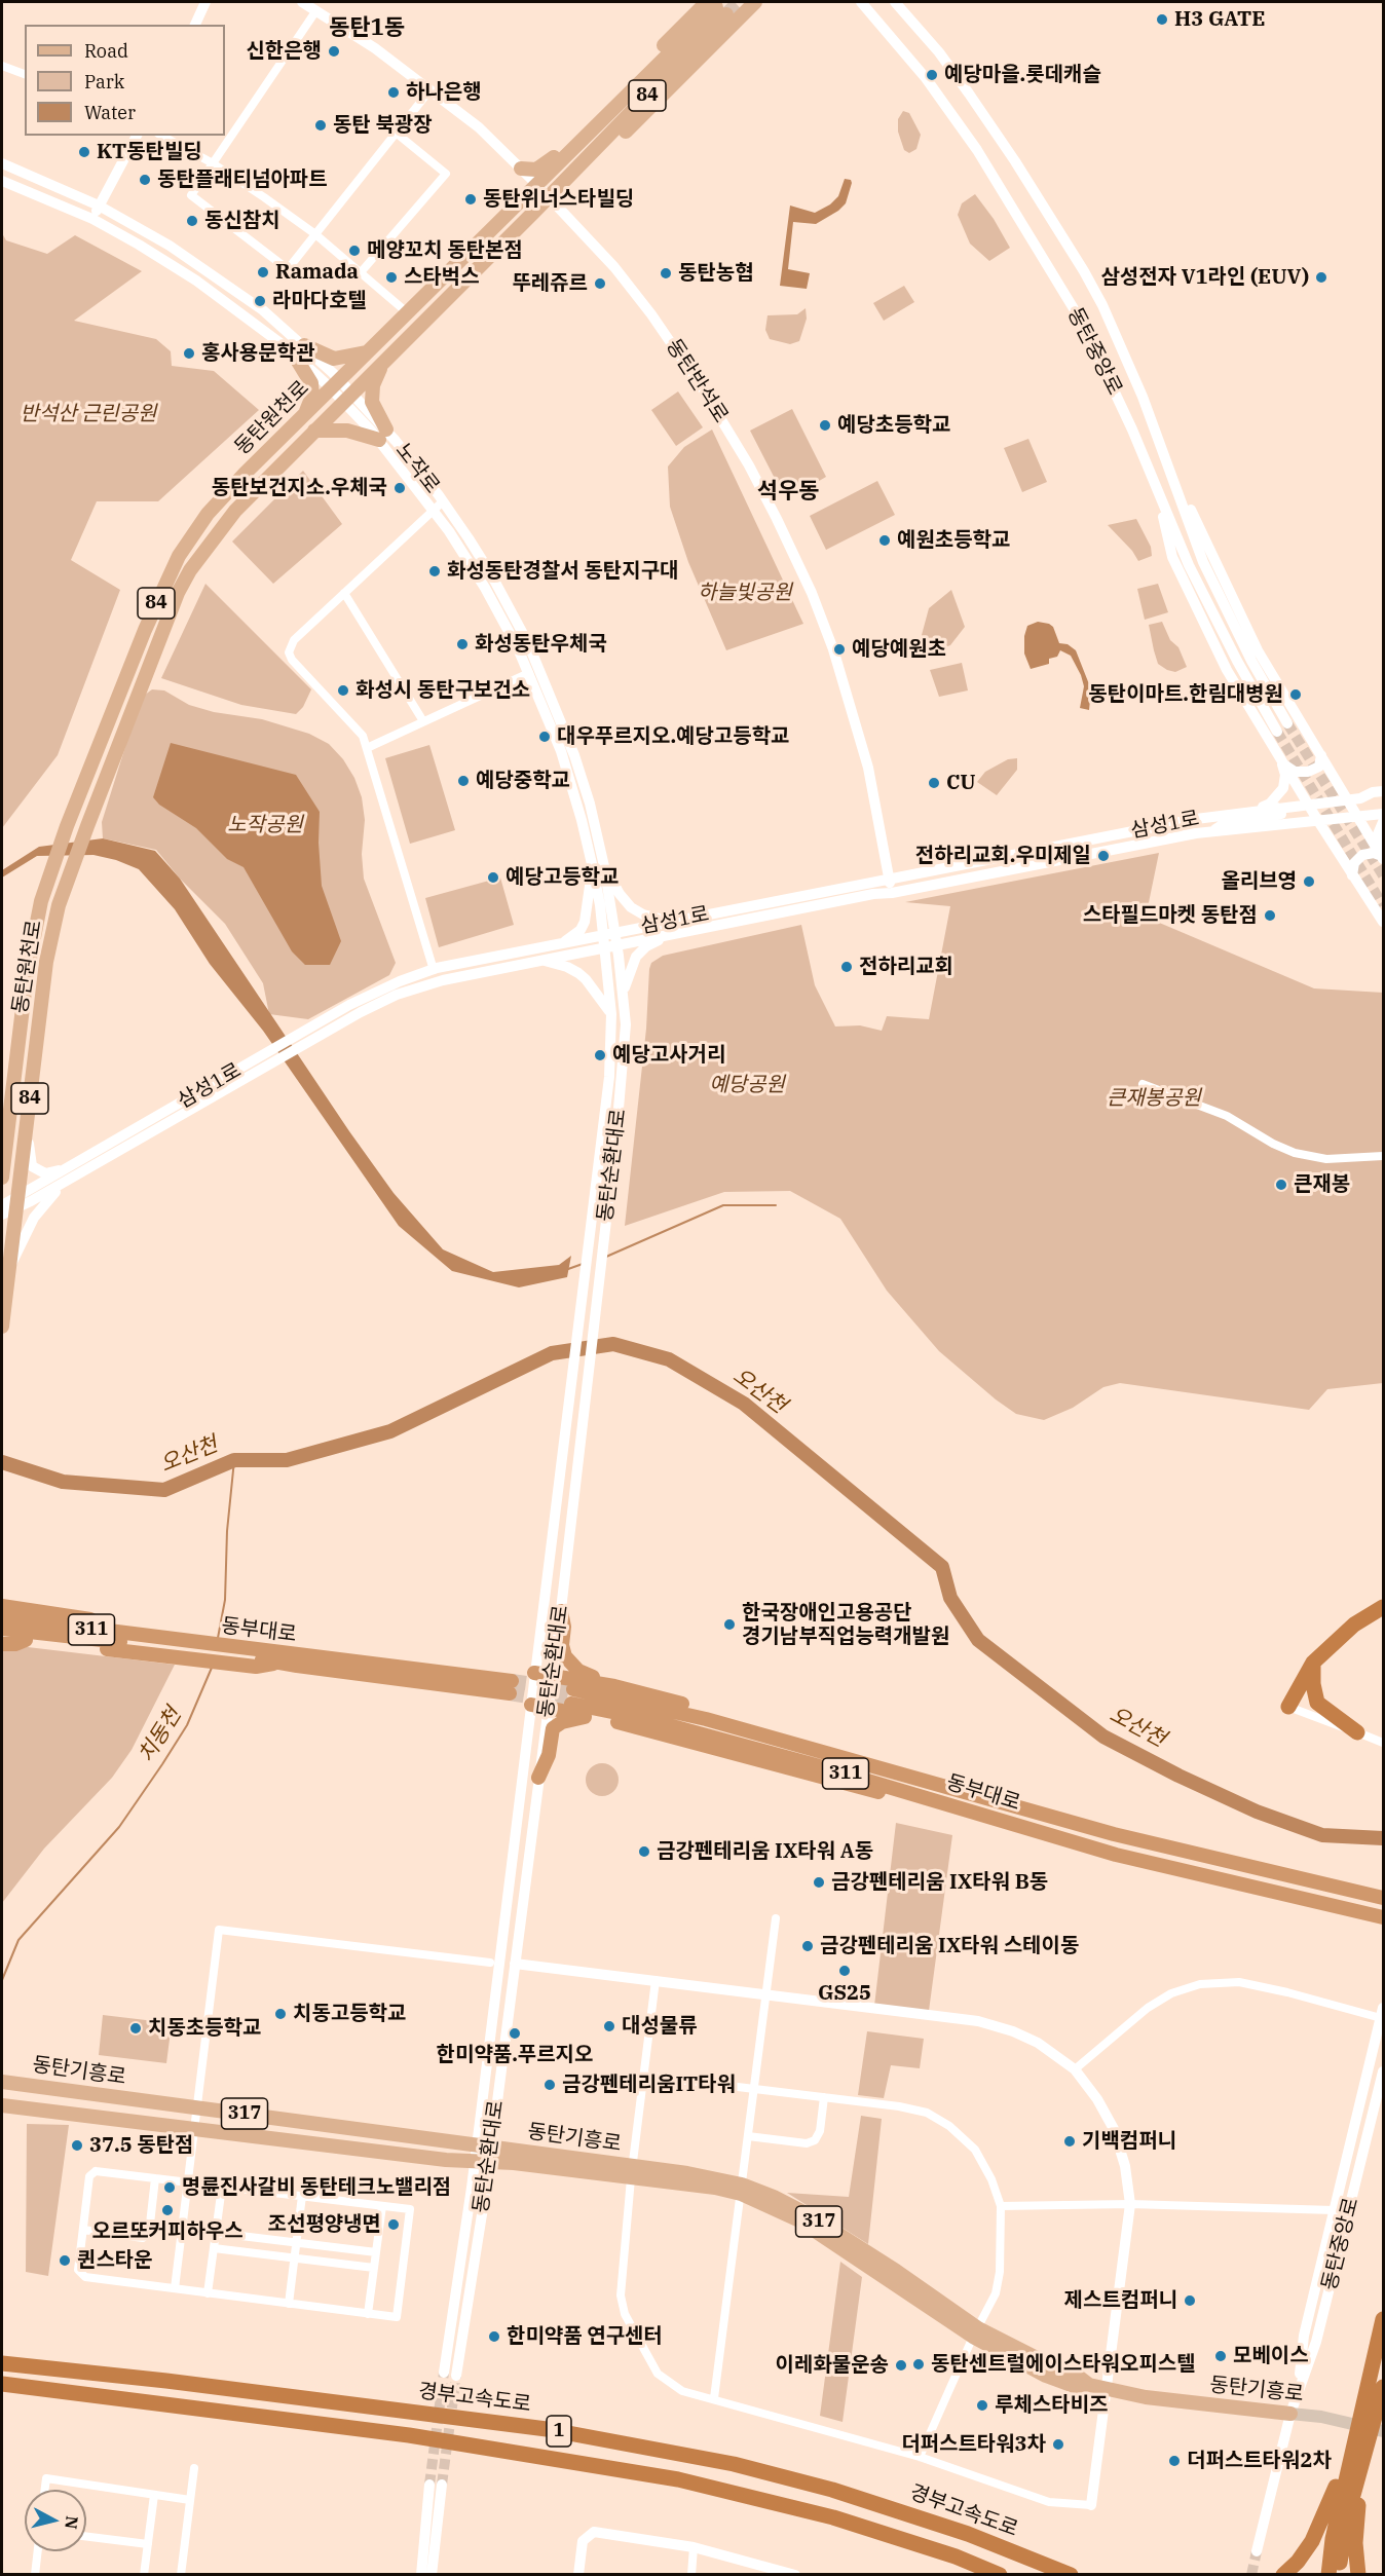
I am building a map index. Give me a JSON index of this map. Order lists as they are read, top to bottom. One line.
{"streets":{"highway":["311","동부대로","경부고속도로","1"],"main road":["84","동탄원천로","동탄기흥로","317"],"street":["동탄중앙로","동탄반석로","노작로","삼성1로","동탄순환대로"]},"crossings":[["동탄중앙로","동탄기흥로"],["동탄반석로","동탄원천로"],["동탄반석로","삼성1로"],["동탄원천로","노작로"],["동탄원천로","삼성1로"],["노작로","삼성1로"],["노작로","동탄순환대로"],["삼성1로","동탄순환대로"],["동탄순환대로","동탄기흥로"]],"districts":["동탄1동","석우동"],"water":["오산천","치동천"],"parks":["반석산 근린공원","하늘빛공원","노작공원","예당공원","큰재봉공원"],"places":["H3 GATE","신한은행","예당마을.롯데캐슬","하나은행","동탄 북광장","KT동탄빌딩","동탄플래티넘아파트","동탄위너스타빌딩","동신참치","메양꼬치 동탄본점","Ramada","동탄농협","스타벅스","삼성전자 V1라인 (EUV)","뚜레쥬르","라마다호텔","홍사용문학관","예당초등학교","동탄보건지소.우체국","예원초등학교","화성동탄경찰서 동탄지구대","화성동탄우체국","예당예원초","화성시 동탄구보건소","동탄이마트.한림대병원","대우푸르지오.예당고등학교","예당중학교","CU","전하리교회.우미제일","예당고등학교","올리브영","스타필드마켓 동탄점","전하리교회","예당고사거리","큰재봉","한국장애인고용공단 경기남부직업능력개발원","금강펜테리움 IX타워 A동","금강펜테리움 IX타워 B동","금강펜테리움 IX타워 스테이동","GS25","치동고등학교","대성물류","치동초등학교","한미약품.푸르지오","금강펜테리움IT타워","기백컴퍼니","37.5 동탄점","명륜진사갈비 동탄테크노밸리점","오르또커피하우스","조선평양냉면","퀸스타운","제스트컴퍼니","한미약품 연구센터","모베이스","동탄센트럴에이스타워오피스텔","이레화물운송","루체스타비즈","더퍼스트타워3차","더퍼스트타워2차"],"legend":["Road","Park","Water"],"north":"right"}
